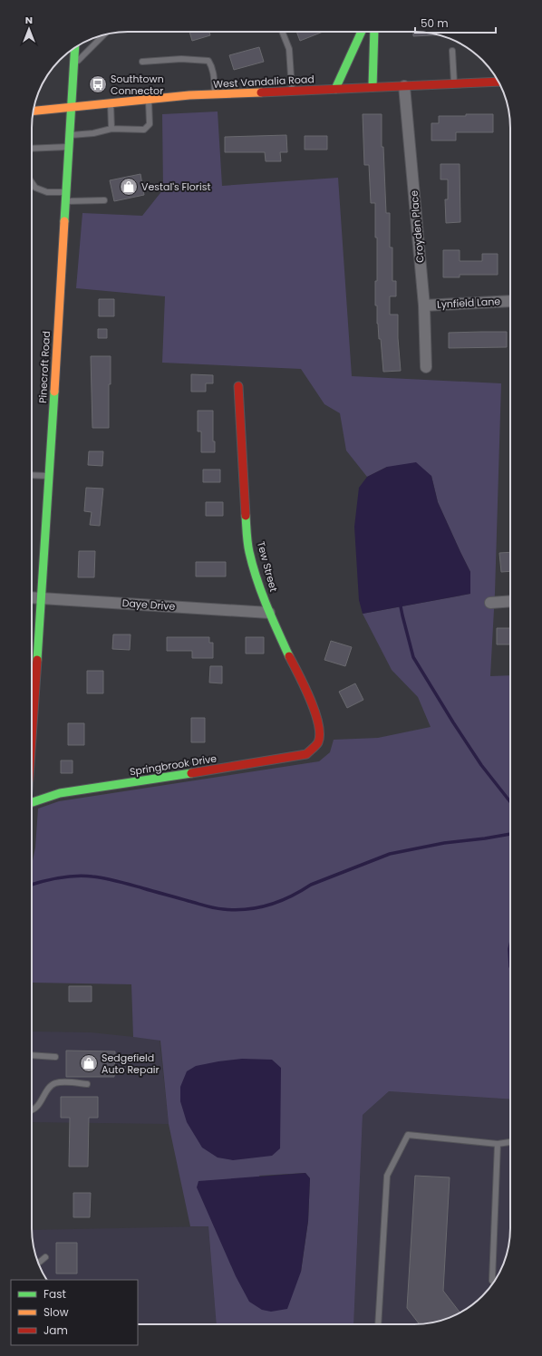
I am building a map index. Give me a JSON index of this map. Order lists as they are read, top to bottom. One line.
{"streets":{"street":["West Vandalia Road","Croyden Place","Lynfield Lane","Pinecroft Road","Tew Street","Daye Drive","Springbrook Drive"]},"crossings":[["West Vandalia Road","Croyden Place"],["West Vandalia Road","Pinecroft Road"],["Croyden Place","Lynfield Lane"],["Pinecroft Road","Daye Drive"],["Tew Street","Daye Drive"],["Tew Street","Springbrook Drive"]],"places":{"bus stop":["Southtown Connector"],"shop":["Vestal's Florist","Sedgefield Auto Repair"]},"legend":["Fast","Slow","Jam"],"scale_bar":"50 m","north":"top"}
